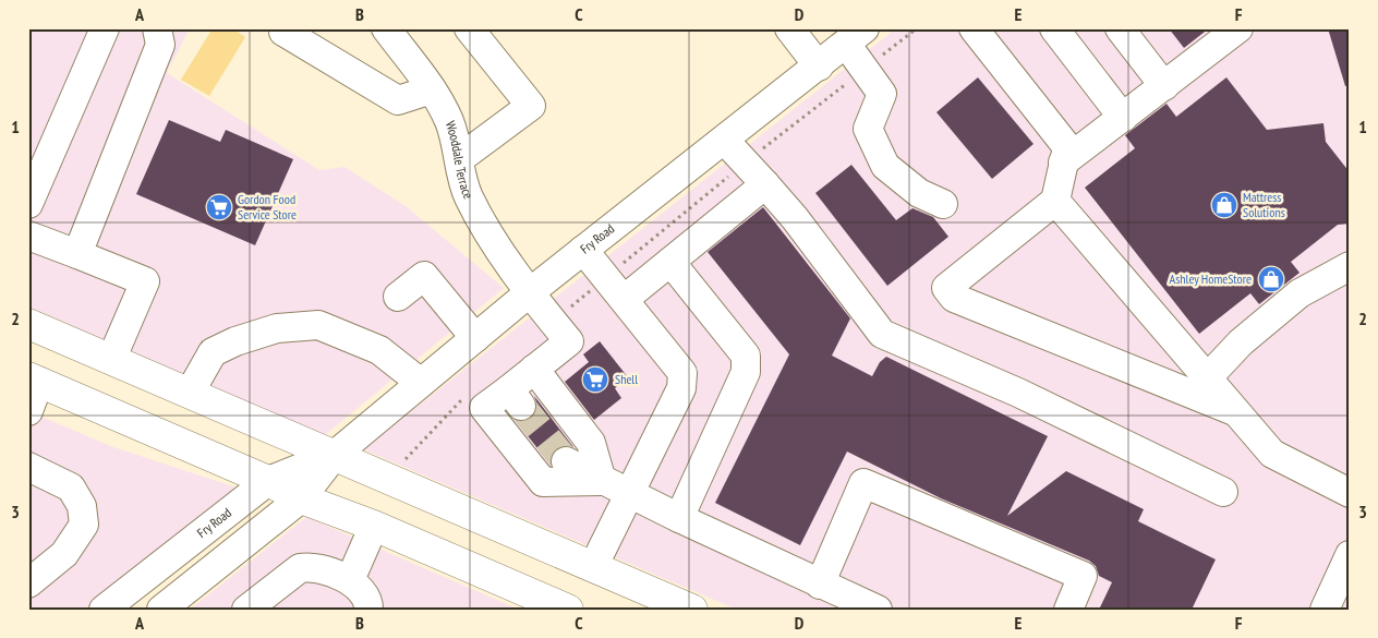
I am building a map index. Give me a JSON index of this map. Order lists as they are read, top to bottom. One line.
{"streets":{"street":["Wooddale Terrace","Fry Road"]},"crossings":[["Wooddale Terrace","Fry Road"]],"places":{"shop":["Mattress Solutions","Ashley HomeStore"],"supermarket":["Gordon Food Service Store","Shell"]},"grid":{"columns":["A","B","C","D","E","F"],"rows":["1","2","3"]}}
